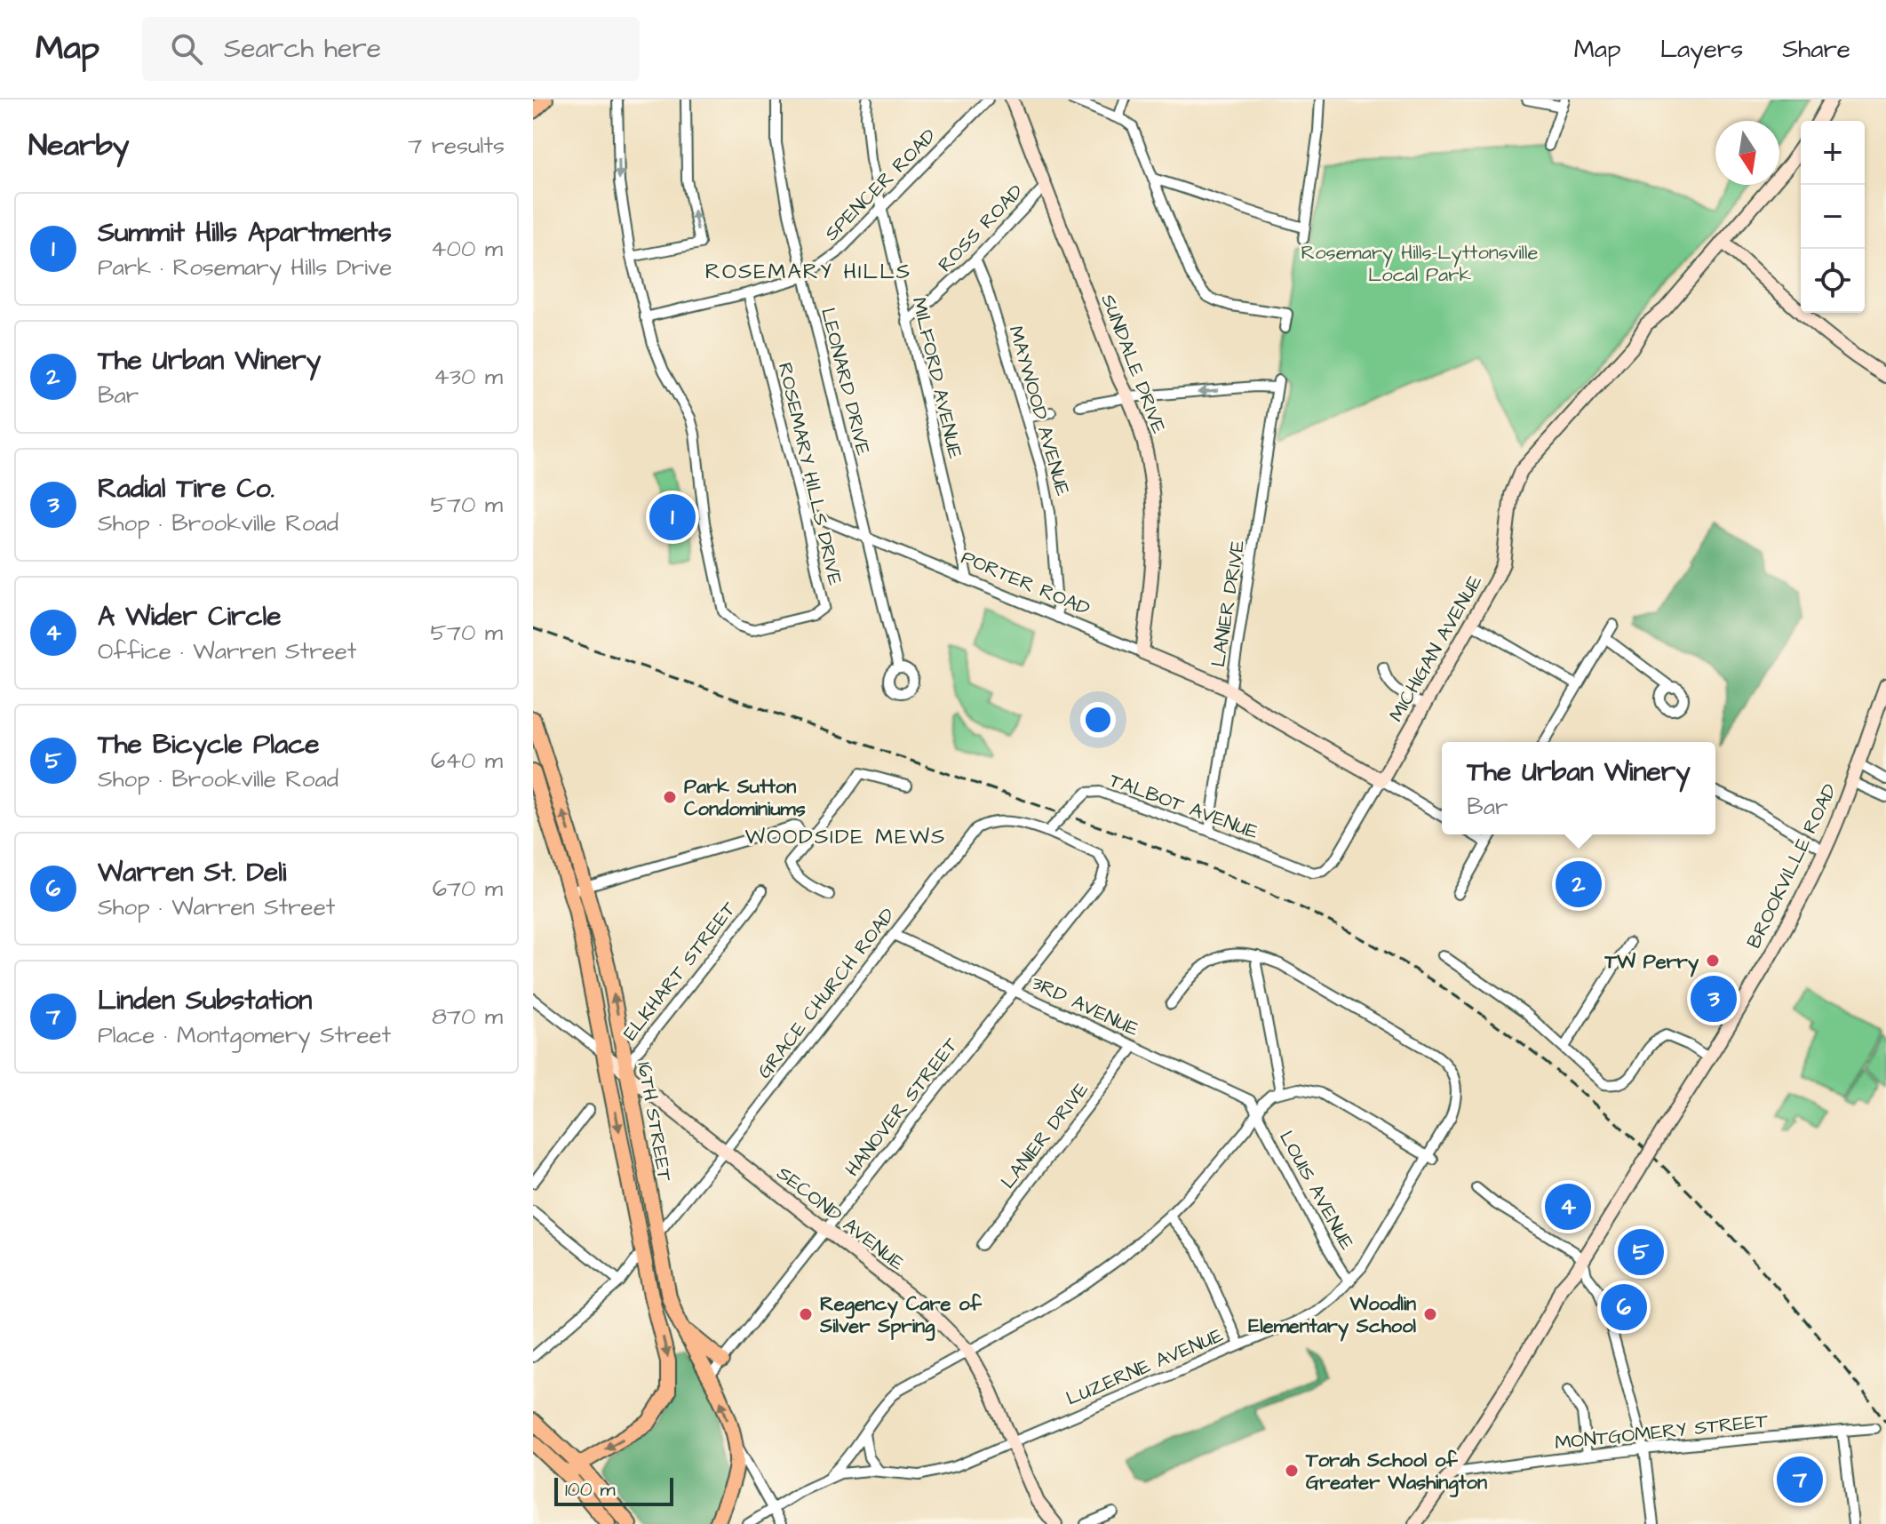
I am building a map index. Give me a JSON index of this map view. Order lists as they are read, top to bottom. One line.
{"streets":{"main road":["16TH STREET"],"street":["SPENCER ROAD","ROSS ROAD","SUNDALE DRIVE","MILFORD AVENUE","LEONARD DRIVE","MAYWOOD AVENUE","ROSEMARY HILLS DRIVE","PORTER ROAD","LANIER DRIVE","MICHIGAN AVENUE","TALBOT AVENUE","BROOKVILLE ROAD","ELKHART STREET","GRACE CHURCH ROAD","3RD AVENUE","HANOVER STREET","LOUIS AVENUE","SECOND AVENUE","LUZERNE AVENUE","MONTGOMERY STREET"]},"crossings":[["SPENCER ROAD","MILFORD AVENUE"],["SPENCER ROAD","LEONARD DRIVE"],["SPENCER ROAD","ROSEMARY HILLS DRIVE"],["ROSS ROAD","SUNDALE DRIVE"],["ROSS ROAD","MILFORD AVENUE"],["ROSS ROAD","MAYWOOD AVENUE"],["SUNDALE DRIVE","PORTER ROAD"],["SUNDALE DRIVE","LANIER DRIVE"],["MILFORD AVENUE","PORTER ROAD"],["LEONARD DRIVE","PORTER ROAD"],["MAYWOOD AVENUE","PORTER ROAD"],["ROSEMARY HILLS DRIVE","PORTER ROAD"],["PORTER ROAD","LANIER DRIVE"],["PORTER ROAD","MICHIGAN AVENUE"],["LANIER DRIVE","TALBOT AVENUE"],["LANIER DRIVE","3RD AVENUE"],["MICHIGAN AVENUE","TALBOT AVENUE"],["TALBOT AVENUE","GRACE CHURCH ROAD"],["BROOKVILLE ROAD","MONTGOMERY STREET"],["ELKHART STREET","16TH STREET"],["ELKHART STREET","SECOND AVENUE"],["GRACE CHURCH ROAD","3RD AVENUE"],["GRACE CHURCH ROAD","HANOVER STREET"],["GRACE CHURCH ROAD","16TH STREET"],["GRACE CHURCH ROAD","SECOND AVENUE"],["3RD AVENUE","HANOVER STREET"],["3RD AVENUE","LOUIS AVENUE"],["HANOVER STREET","16TH STREET"],["HANOVER STREET","SECOND AVENUE"],["16TH STREET","SECOND AVENUE"],["LOUIS AVENUE","LUZERNE AVENUE"],["SECOND AVENUE","LUZERNE AVENUE"]],"districts":["ROSEMARY HILLS","WOODSIDE MEWS"],"parks":["Rosemary Hills-Lyttonsville Local Park"],"places":["Park Sutton Condominiums","TW Perry","Regency Care of Silver Spring","Woodlin Elementary School","Torah School of Greater Washington"],"scale_bar":"100 m","north":"bottom","page":{"header":"Map","search":"Search here","nav":["Map","Layers","Share"],"heading":["Nearby","7 results"],"map_buttons":["+","−"],"list":[{"mark":"1","name":"Summit Hills Apartments","note":"Park · Rosemary Hills Drive","value":"400 m"},{"mark":"2","name":"The Urban Winery","note":"Bar","value":"430 m"},{"mark":"3","name":"Radial Tire Co.","note":"Shop · Brookville Road","value":"570 m"},{"mark":"4","name":"A Wider Circle","note":"Office · Warren Street","value":"570 m"},{"mark":"5","name":"The Bicycle Place","note":"Shop · Brookville Road","value":"640 m"},{"mark":"6","name":"Warren St. Deli","note":"Shop · Warren Street","value":"670 m"},{"mark":"7","name":"Linden Substation","note":"Place · Montgomery Street","value":"870 m"}],"pins":["1","2","3","4","5","6","7"],"popup":["The Urban Winery","Bar"],"scale":"100 m"}}
